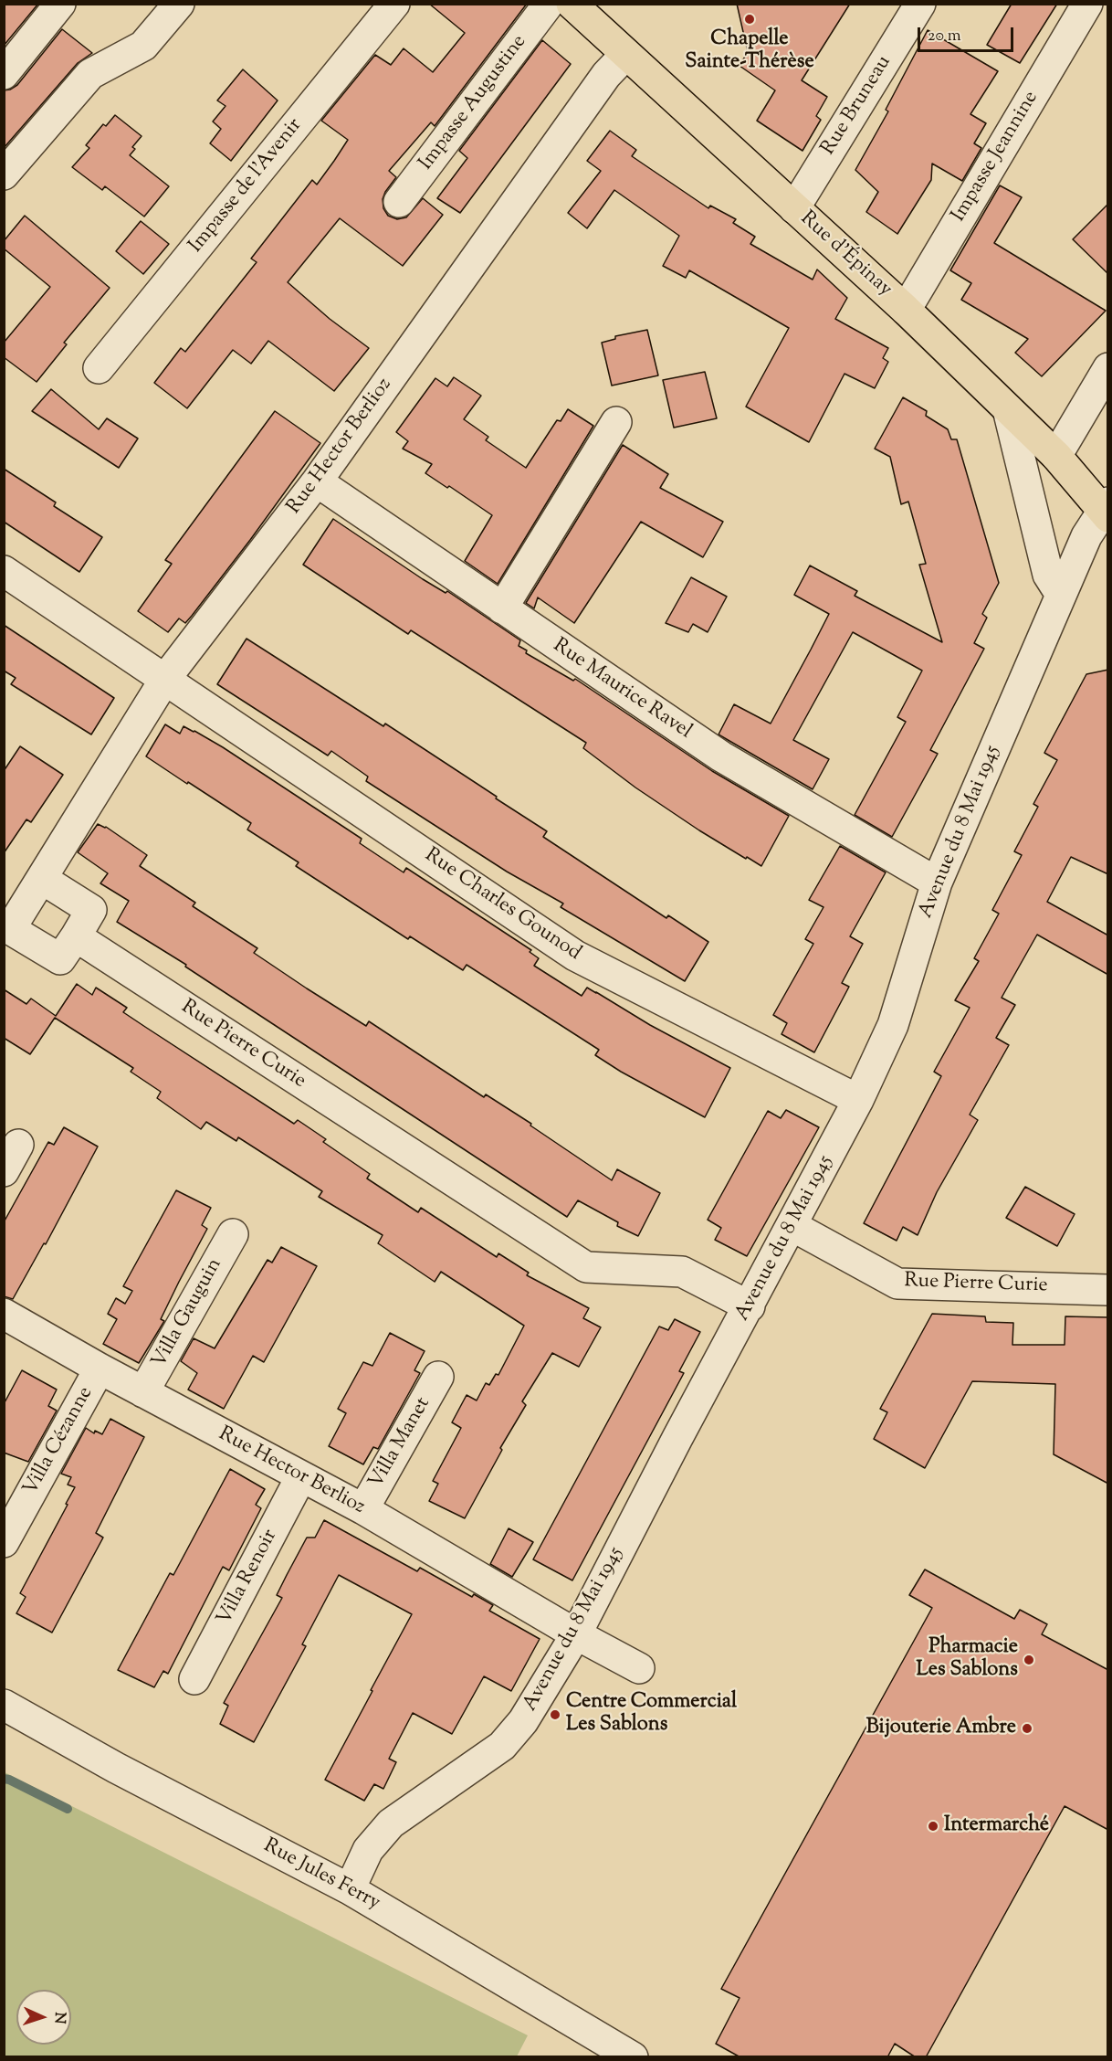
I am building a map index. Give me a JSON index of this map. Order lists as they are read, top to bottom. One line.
{"streets":{"main road":["Rue d'Épinay"],"street":["Impasse Augustine","Rue Bruneau","Impasse Jeannine","Impasse de l'Avenir","Rue Hector Berlioz","Rue Maurice Ravel","Avenue du 8 Mai 1945","Rue Charles Gounod","Rue Pierre Curie","Villa Gauguin","Villa Cézanne","Villa Manet","Villa Renoir","Rue Jules Ferry"]},"crossings":[["Rue Bruneau","Rue d'Épinay"],["Impasse Jeannine","Rue d'Épinay"],["Rue d'Épinay","Rue Hector Berlioz"],["Rue d'Épinay","Avenue du 8 Mai 1945"],["Rue Hector Berlioz","Rue Maurice Ravel"],["Rue Hector Berlioz","Avenue du 8 Mai 1945"],["Rue Hector Berlioz","Rue Charles Gounod"],["Rue Hector Berlioz","Villa Gauguin"],["Rue Hector Berlioz","Villa Cézanne"],["Rue Hector Berlioz","Villa Manet"],["Rue Hector Berlioz","Villa Renoir"],["Rue Maurice Ravel","Avenue du 8 Mai 1945"],["Avenue du 8 Mai 1945","Rue Charles Gounod"],["Avenue du 8 Mai 1945","Rue Pierre Curie"],["Avenue du 8 Mai 1945","Rue Jules Ferry"]],"places":["Chapelle Sainte-Thérèse","Pharmacie Les Sablons","Centre Commercial Les Sablons","Bijouterie Ambre","Intermarché"],"scale_bar":"20 m","north":"right"}
